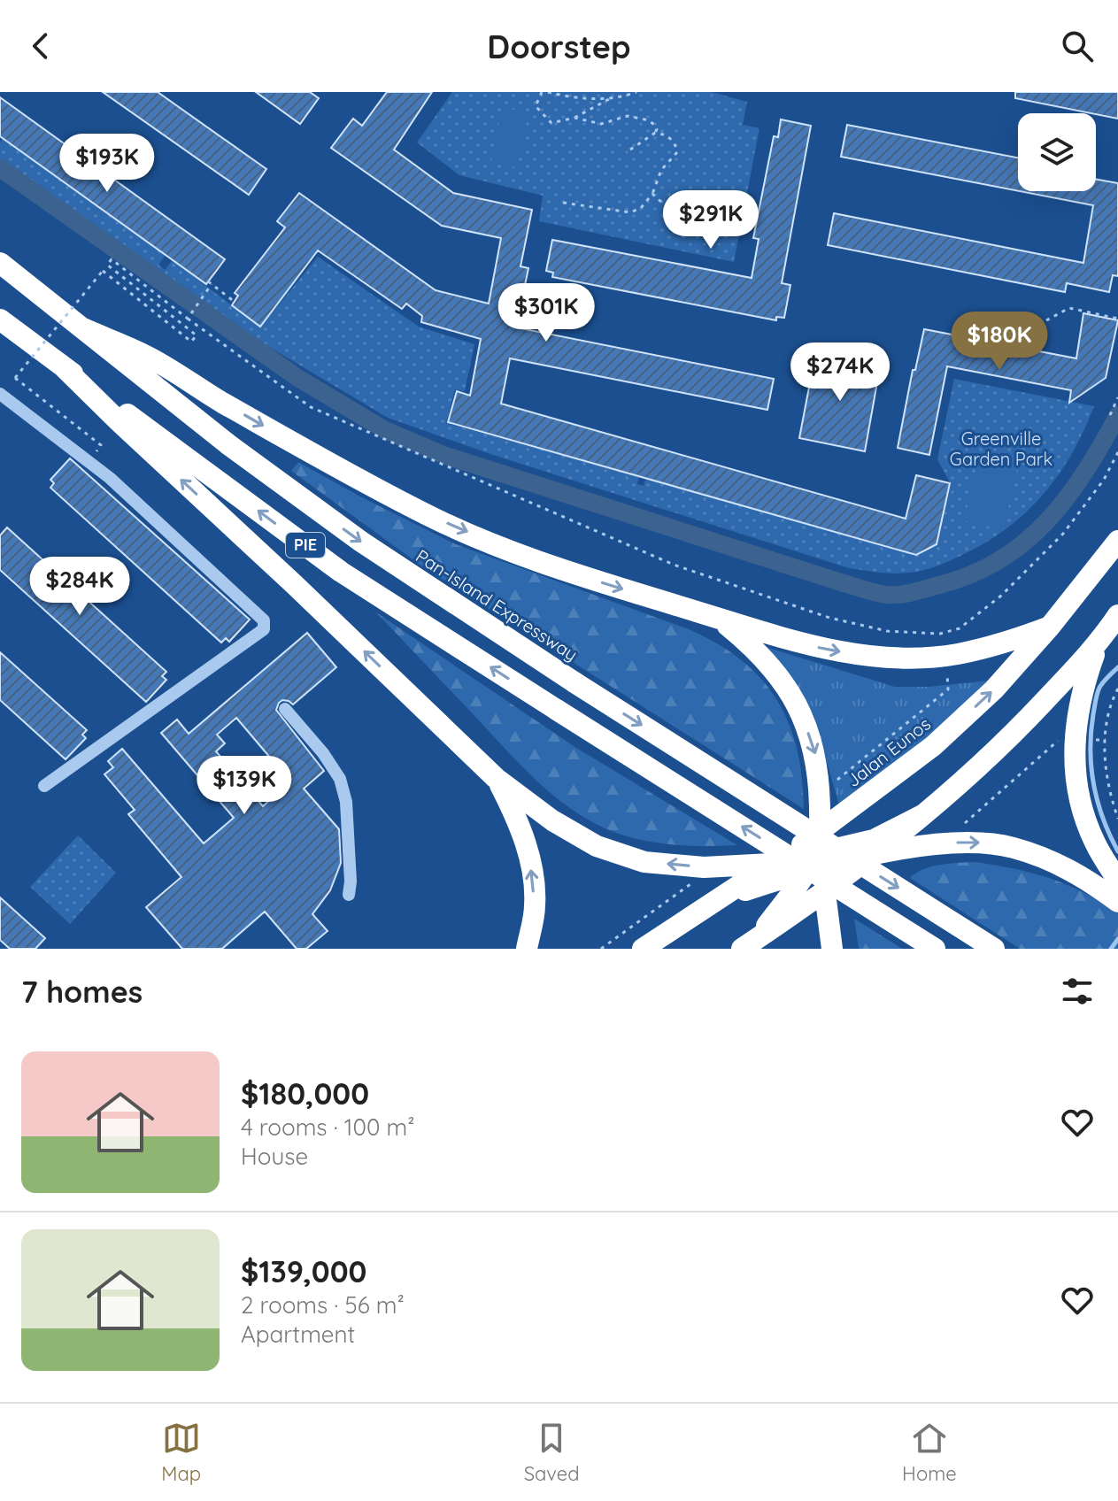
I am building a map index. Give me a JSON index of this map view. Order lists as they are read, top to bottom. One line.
{"streets":{"highway":["PIE","Pan-Island Expressway","Jalan Eunos"]},"parks":["Greenville Garden Park"],"page":{"header":"Doorstep","price":["$193K","$291K","$301K","$180K","$274K","$284K","$139K"],"heading":"7 homes","list":[{"name":"$180,000","note":"4 rooms · 100 m² · House"},{"name":"$139,000","note":"2 rooms · 56 m² · Apartment"}],"tabs":["Map","Saved","Home"]}}
